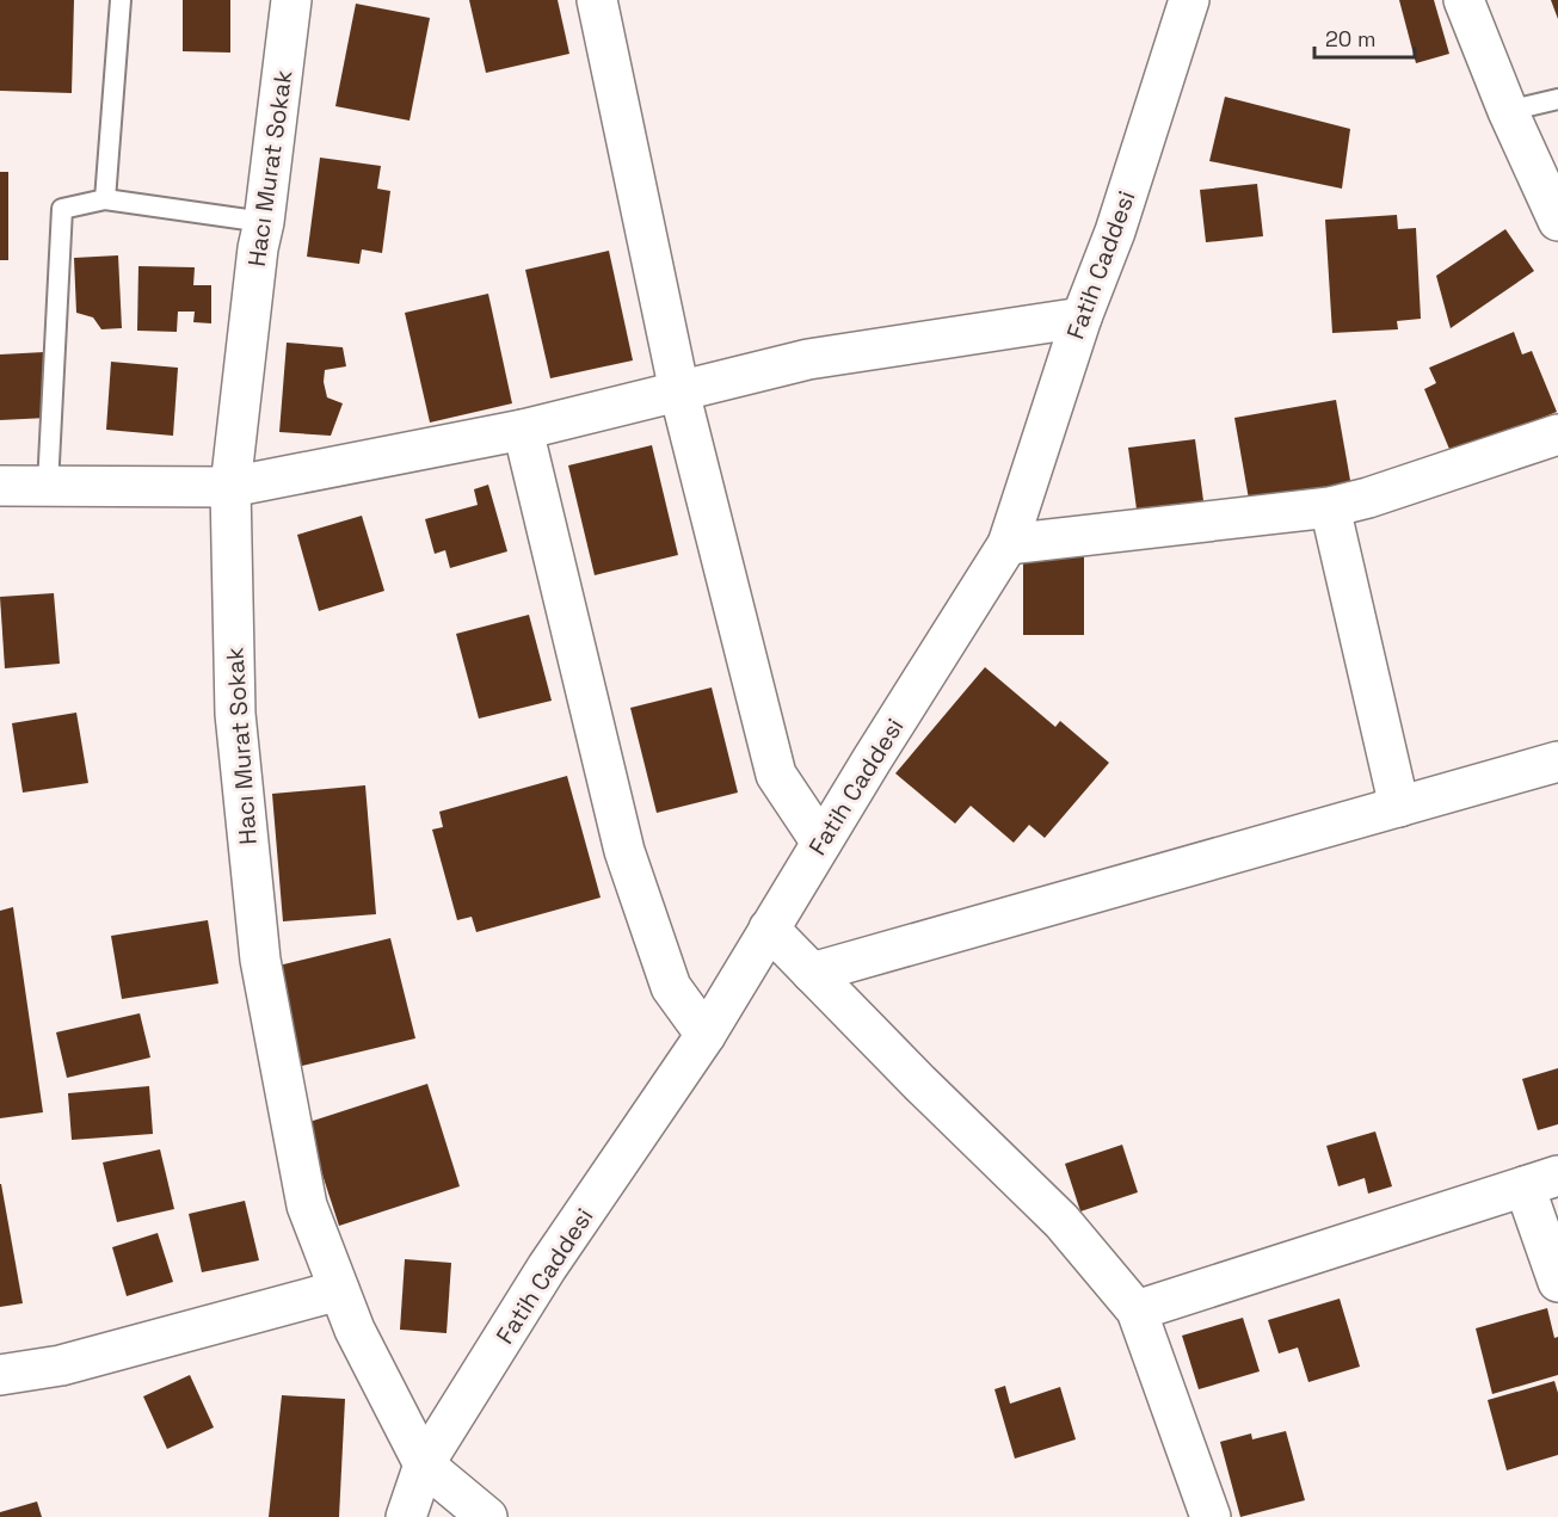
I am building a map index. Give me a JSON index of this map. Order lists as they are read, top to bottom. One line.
{"streets":{"street":["Hacı Murat Sokak","Fatih Caddesi"]},"crossings":[["Hacı Murat Sokak","Fatih Caddesi"]],"scale_bar":"20 m"}
